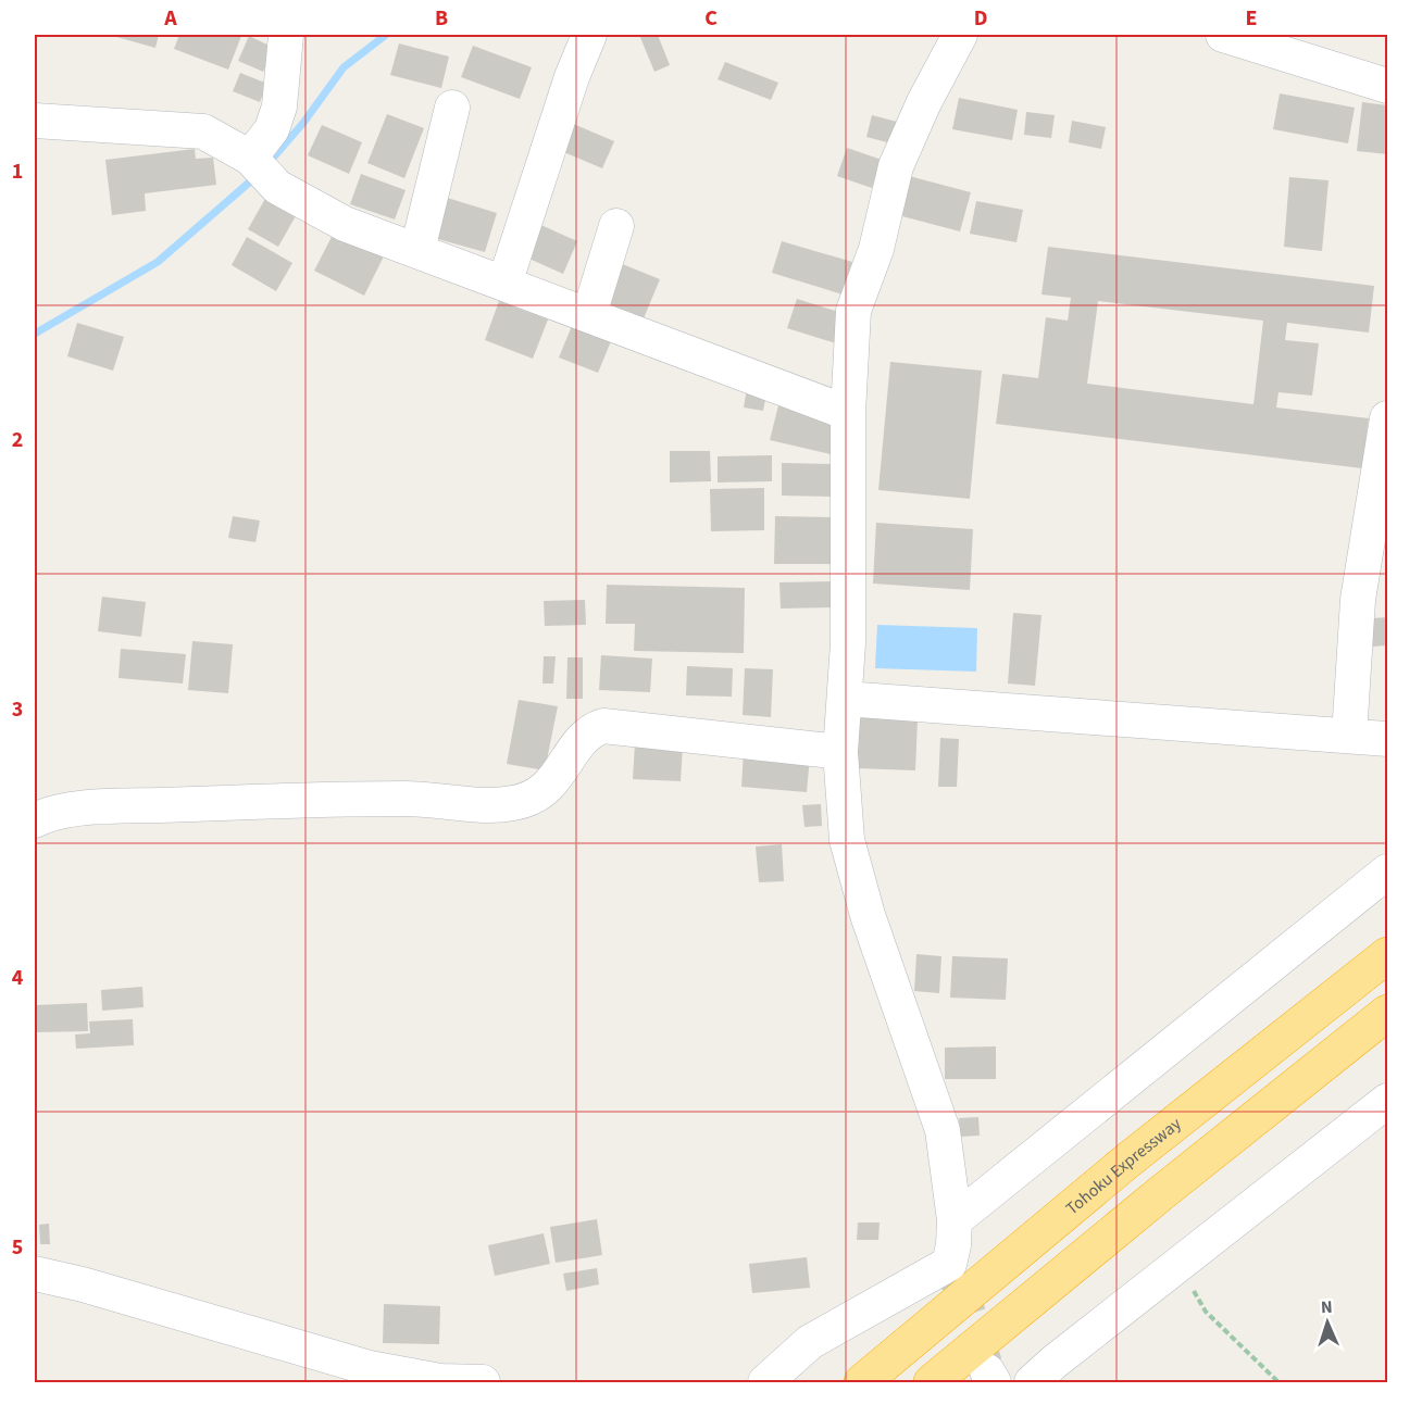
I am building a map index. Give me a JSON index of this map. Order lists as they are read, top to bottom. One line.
{"streets":{"highway":["Tohoku Expressway"]},"north":"top","grid":{"columns":["A","B","C","D","E"],"rows":["1","2","3","4","5"]}}
